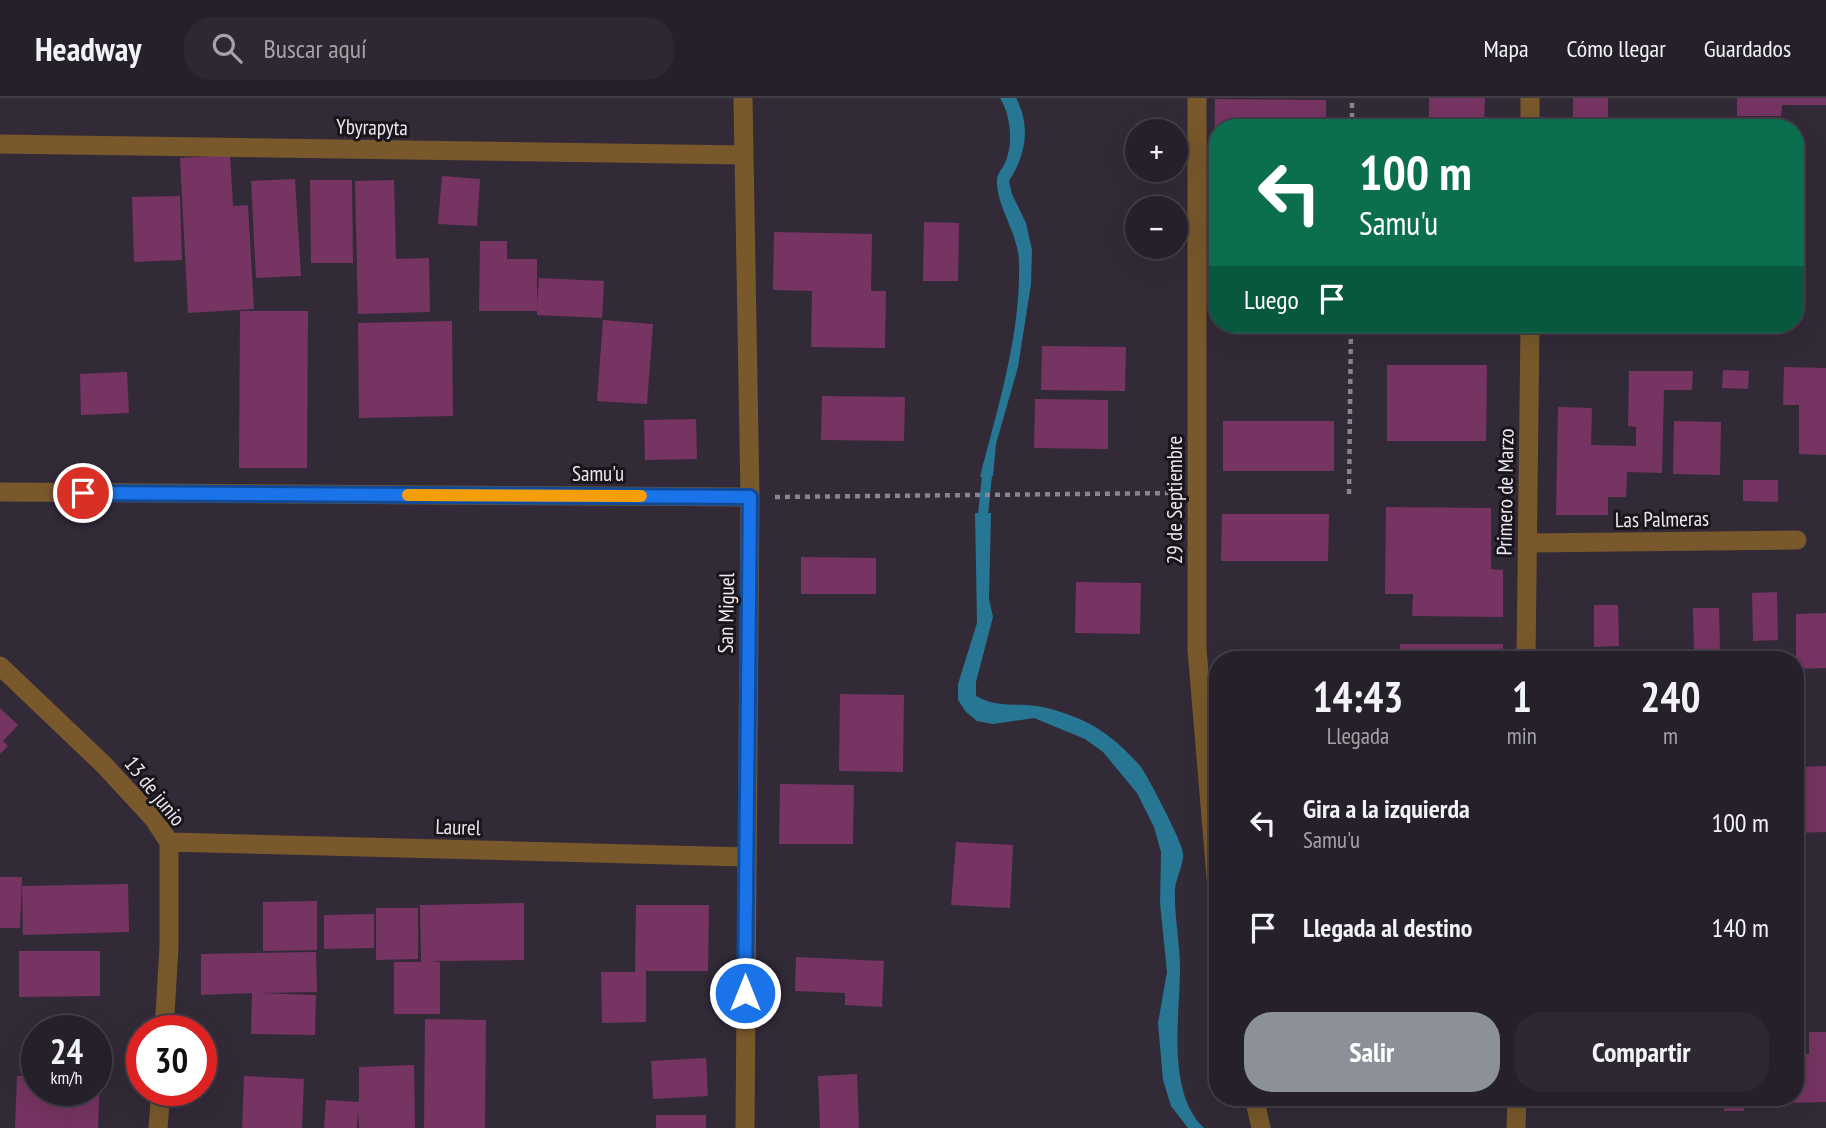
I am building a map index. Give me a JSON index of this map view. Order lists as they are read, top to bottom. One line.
{"streets":{"street":["Ybyrapyta","Samu'u","Primero de Marzo","29 de Septiembre","Las Palmeras","San Miguel","13 de junio","Laurel"]},"crossings":[["Ybyrapyta","San Miguel"],["Samu'u","San Miguel"],["Primero de Marzo","Las Palmeras"],["San Miguel","Laurel"],["13 de junio","Laurel"]],"page":{"header":"Headway","search":"Buscar aquí","nav":["Mapa","Cómo llegar","Guardados"],"map_buttons":["+","−"],"turn":["100 m","Samu'u"],"then":"Luego","eta":["14:43","Llegada","1","min","240","m"],"list":[{"name":"Gira a la izquierda","note":"Samu'u","value":"100 m"},{"name":"Llegada al destino","value":"140 m"}],"buttons":["Salir","Compartir"],"speed":"24 km/h","limit":"30"}}
